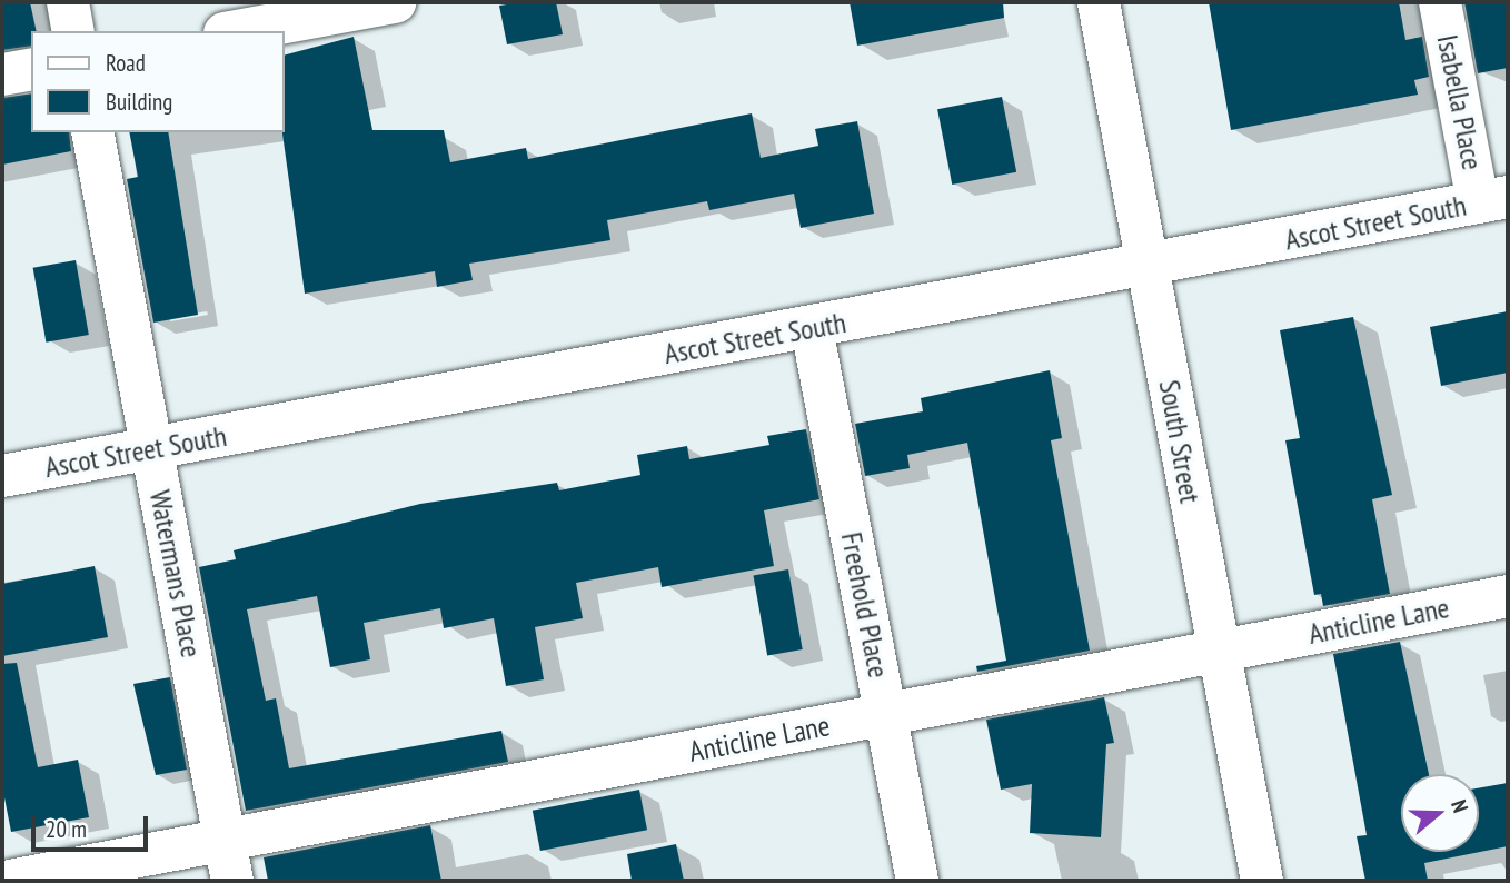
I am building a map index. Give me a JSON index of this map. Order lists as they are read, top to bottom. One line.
{"streets":{"street":["Isabella Place","Ascot Street South","South Street","Watermans Place","Freehold Place","Anticline Lane"]},"crossings":[["Isabella Place","Ascot Street South"],["Ascot Street South","South Street"],["Ascot Street South","Watermans Place"],["Ascot Street South","Freehold Place"],["South Street","Anticline Lane"],["Watermans Place","Anticline Lane"],["Freehold Place","Anticline Lane"]],"legend":["Road","Building"],"scale_bar":"20 m","north":"right"}
